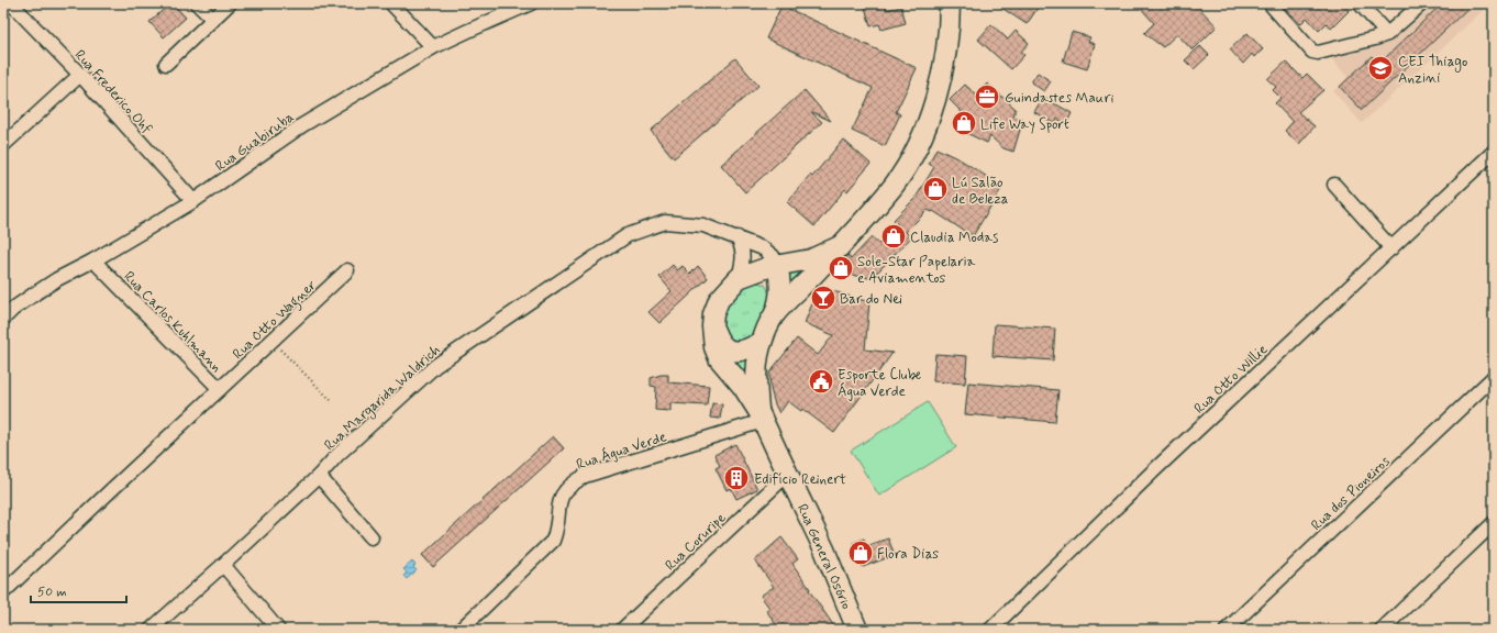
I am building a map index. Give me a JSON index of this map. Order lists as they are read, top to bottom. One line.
{"streets":{"main road":["Rua General Osório"],"street":["Rua Frederico Ohf","Rua Guabiruba","Rua Otto Wagner","Rua Carlos Kuhlmann","Rua Otto Willie","Rua Margarida Waldrich","Rua Água Verde","Rua dos Pioneiros","Rua Coruripe"]},"crossings":[["Rua Frederico Ohf","Rua Guabiruba"],["Rua Guabiruba","Rua Carlos Kuhlmann"],["Rua Otto Wagner","Rua Carlos Kuhlmann"],["Rua Margarida Waldrich","Rua General Osório"],["Rua Água Verde","Rua General Osório"],["Rua Coruripe","Rua General Osório"]],"places":{"school or university":["CEI Thiago Anzini"],"office":["Guindastes Mauri"],"shop":["Life Way Sport","Lú Salão de Beleza","Claudia Modas","Sole-Star Papelaria e Aviamentos","Flora Dias"],"bar":["Bar do Nei"],"public building":["Esporte Clube Água Verde"],"building":["Edifício Reinert"]},"scale_bar":"50 m"}
